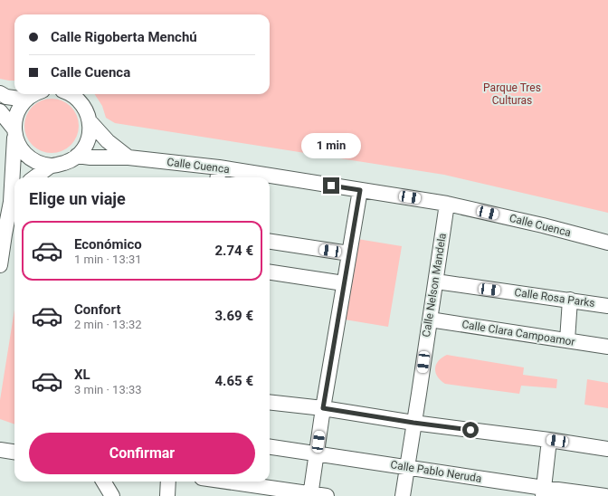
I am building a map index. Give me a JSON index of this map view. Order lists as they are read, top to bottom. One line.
{"streets":{"street":["Calle Cuenca","Calle Nelson Mandela","Calle Rosa Parks","Calle Clara Campoamor","Calle Pablo Neruda"]},"crossings":[["Calle Cuenca","Calle Nelson Mandela"],["Calle Nelson Mandela","Calle Rosa Parks"],["Calle Nelson Mandela","Calle Clara Campoamor"],["Calle Nelson Mandela","Calle Pablo Neruda"]],"parks":["Parque Tres Culturas"],"page":{"banner":["Calle Rigoberta Menchú","Calle Cuenca"],"bubble":"1 min","heading":"Elige un viaje","list":[{"name":"Económico","note":"1 min · 13:31","value":"2.74 €"},{"name":"Confort","note":"2 min · 13:32","value":"3.69 €"},{"name":"XL","note":"3 min · 13:33","value":"4.65 €"}],"buttons":"Confirmar"}}
